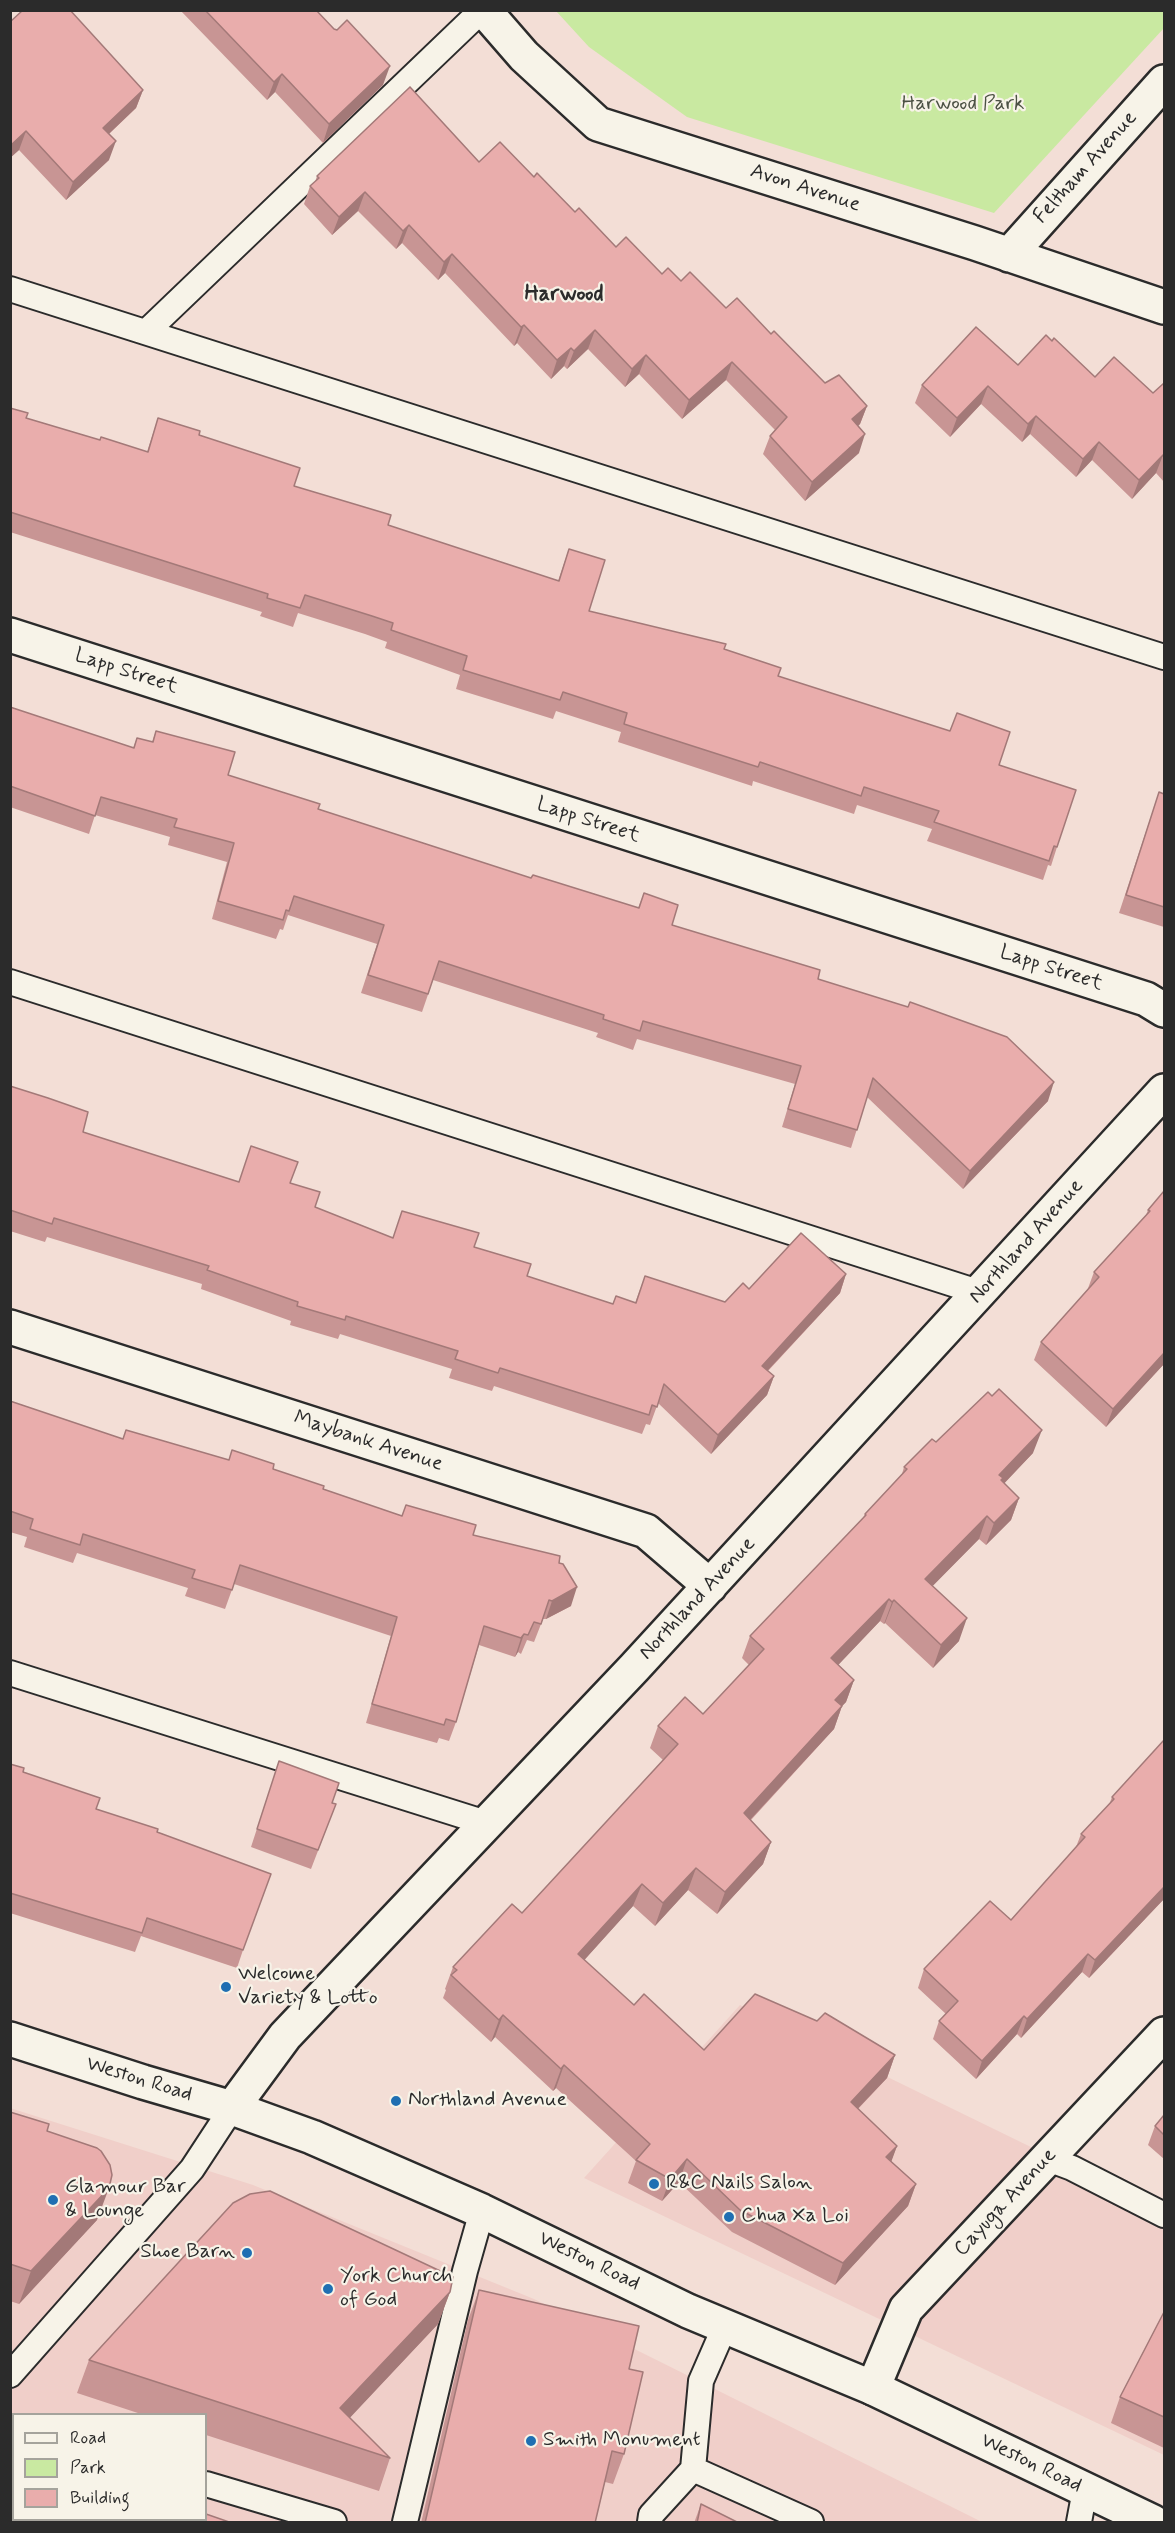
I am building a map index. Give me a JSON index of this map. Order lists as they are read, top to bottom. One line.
{"streets":{"street":["Feltham Avenue","Avon Avenue","Lapp Street","Northland Avenue","Maybank Avenue","Weston Road","Cayuga Avenue"]},"crossings":[["Feltham Avenue","Avon Avenue"],["Northland Avenue","Maybank Avenue"],["Northland Avenue","Weston Road"],["Weston Road","Cayuga Avenue"]],"districts":["Harwood"],"parks":["Harwood Park"],"places":["Welcome Variety & Lotto","Northland Avenue","R&C Nails Salon","Glamour Bar & Lounge","Chua Xa Loi","Shoe Barn","York Church of God","Smith Monument"],"legend":["Road","Park","Building"]}
